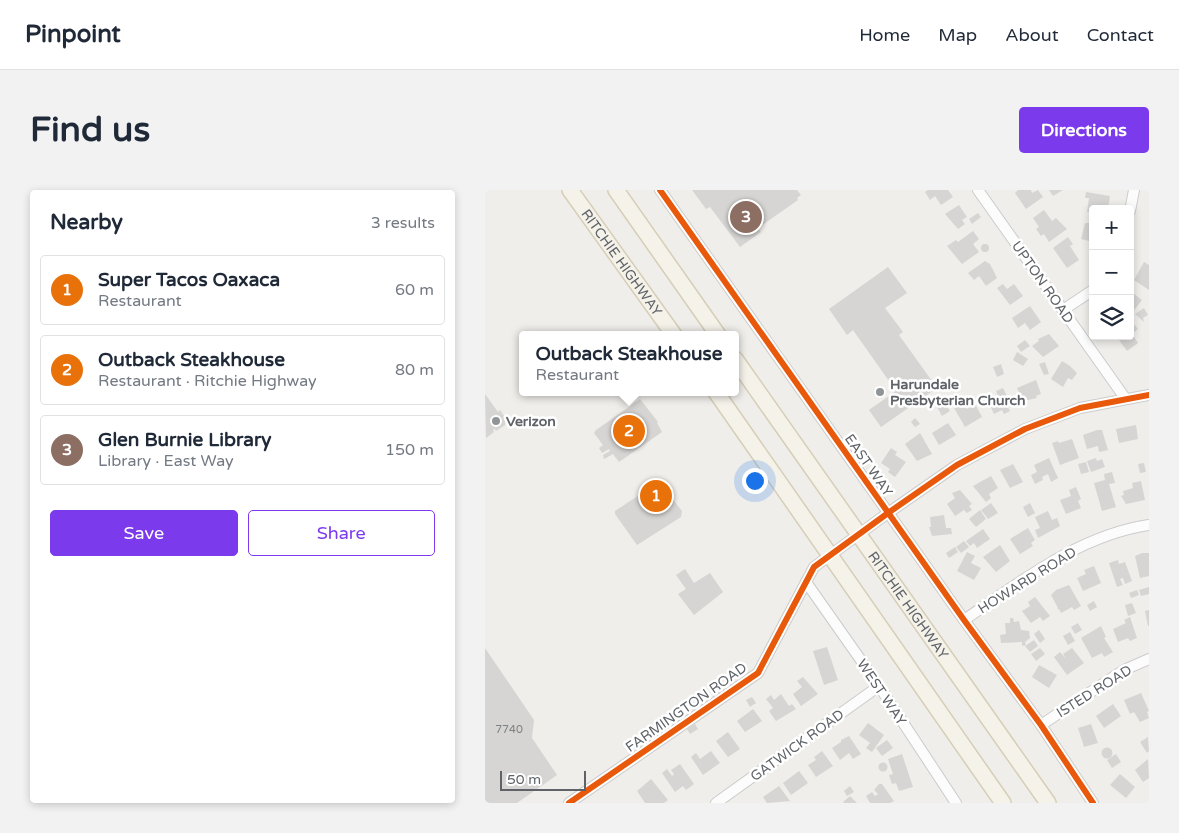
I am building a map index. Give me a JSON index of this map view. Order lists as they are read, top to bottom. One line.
{"streets":{"main road":["RITCHIE HIGHWAY"],"street":["UPTON ROAD","EAST WAY","HOWARD ROAD","ISTED ROAD","WEST WAY","FARMINGTON ROAD","GATWICK ROAD"]},"crossings":[["RITCHIE HIGHWAY","FARMINGTON ROAD"],["UPTON ROAD","FARMINGTON ROAD"],["EAST WAY","HOWARD ROAD"],["EAST WAY","ISTED ROAD"],["EAST WAY","FARMINGTON ROAD"],["WEST WAY","FARMINGTON ROAD"],["WEST WAY","GATWICK ROAD"]],"places":["Harundale Presbyterian Church","Verizon"],"house_numbers":["7740"],"scale_bar":"50 m","page":{"header":"Pinpoint","nav":["Home","Map","About","Contact"],"buttons":["Directions",["Save","Share"]],"title":"Find us","heading":["Nearby","3 results"],"pins":["3","2","1"],"map_buttons":["+","−"],"list":[{"mark":"1","name":"Super Tacos Oaxaca","note":"Restaurant","value":"60 m"},{"mark":"2","name":"Outback Steakhouse","note":"Restaurant · Ritchie Highway","value":"80 m"},{"mark":"3","name":"Glen Burnie Library","note":"Library · East Way","value":"150 m"}],"popup":["Outback Steakhouse","Restaurant"],"scale":"50 m"}}
